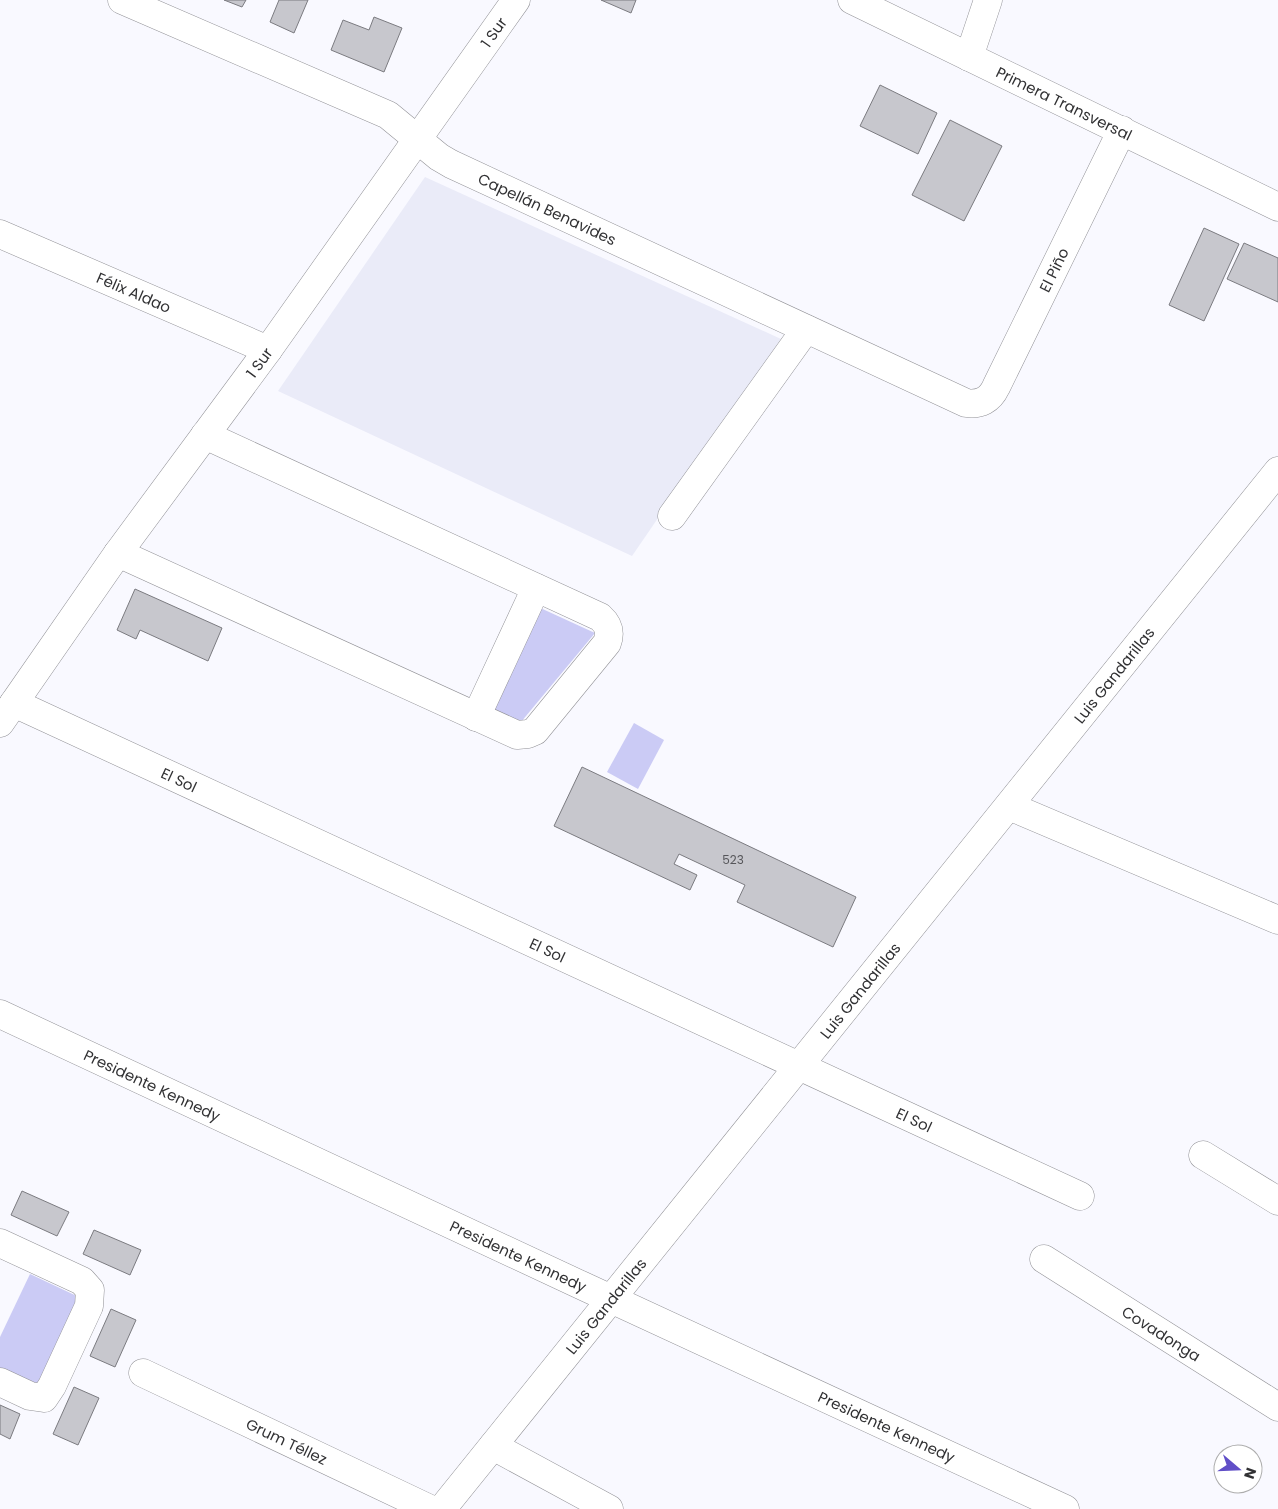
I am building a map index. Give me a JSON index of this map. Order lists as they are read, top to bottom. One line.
{"streets":{"street":["1 Sur","Primera Transversal","Capellán Benavides","El Piño","Félix Aldao","Luis Gandarillas","El Sol","Presidente Kennedy","Covadonga","Grum Téllez"]},"crossings":[["1 Sur","Capellán Benavides"],["1 Sur","Félix Aldao"],["1 Sur","El Sol"],["Primera Transversal","El Piño"],["Capellán Benavides","El Piño"],["Luis Gandarillas","El Sol"],["Luis Gandarillas","Presidente Kennedy"]],"house_numbers":["523"],"north":"right"}
